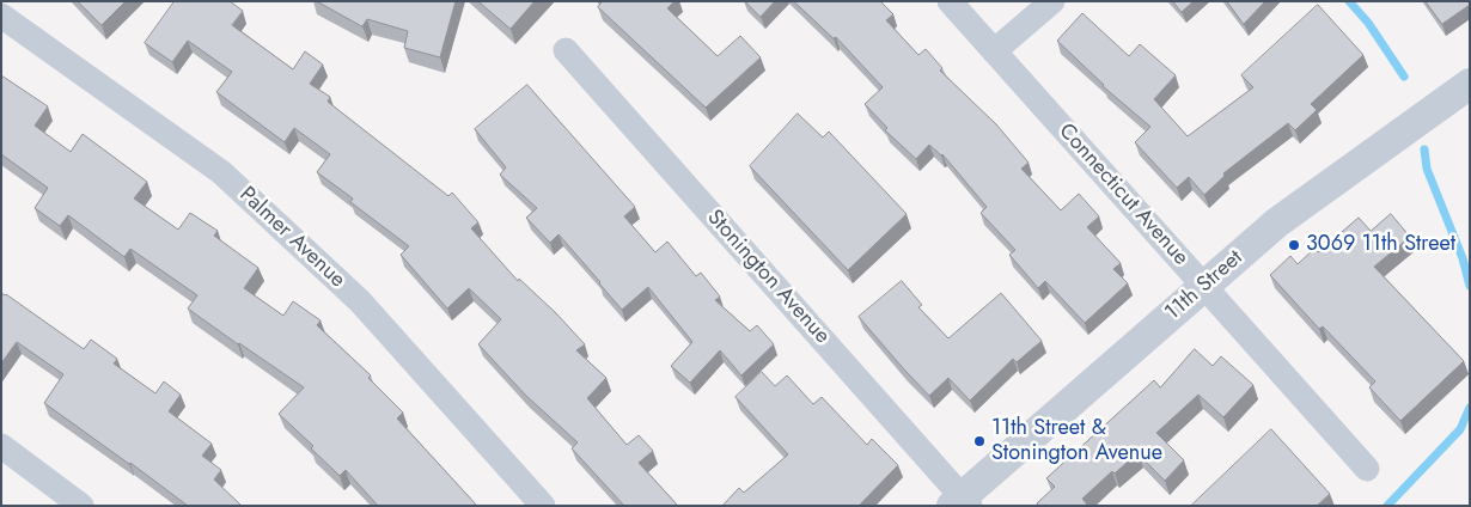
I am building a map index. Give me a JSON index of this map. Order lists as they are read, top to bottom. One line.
{"streets":{"street":["Connecticut Avenue","Palmer Avenue","Stonington Avenue","11th Street"]},"crossings":[["Connecticut Avenue","11th Street"],["Stonington Avenue","11th Street"]],"places":["3069 11th Street","11th Street & Stonington Avenue"]}
